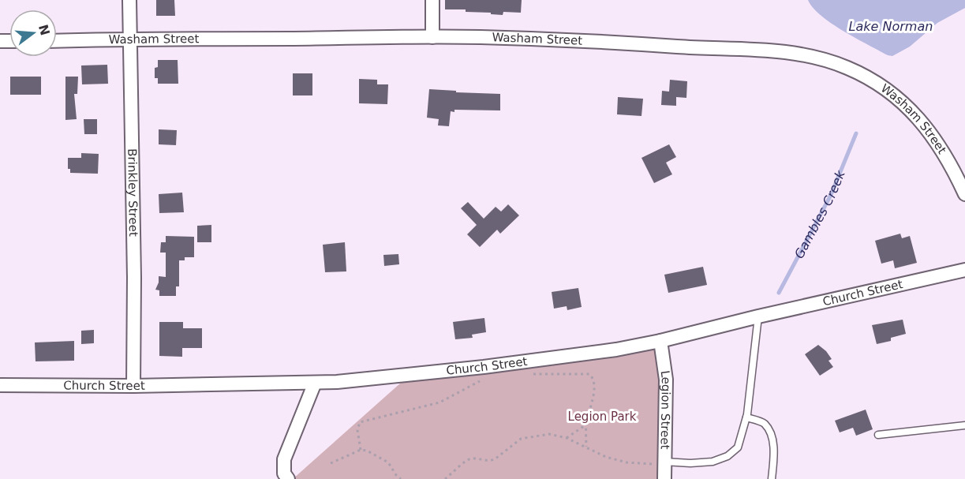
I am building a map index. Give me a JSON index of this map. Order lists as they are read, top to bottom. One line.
{"streets":{"street":["Washam Street","Brinkley Street","Church Street","Legion Street"]},"crossings":[["Washam Street","Brinkley Street"],["Brinkley Street","Church Street"],["Church Street","Legion Street"]],"water":["Lake Norman","Gambles Creek"],"parks":["Legion Park"],"north":"right"}
